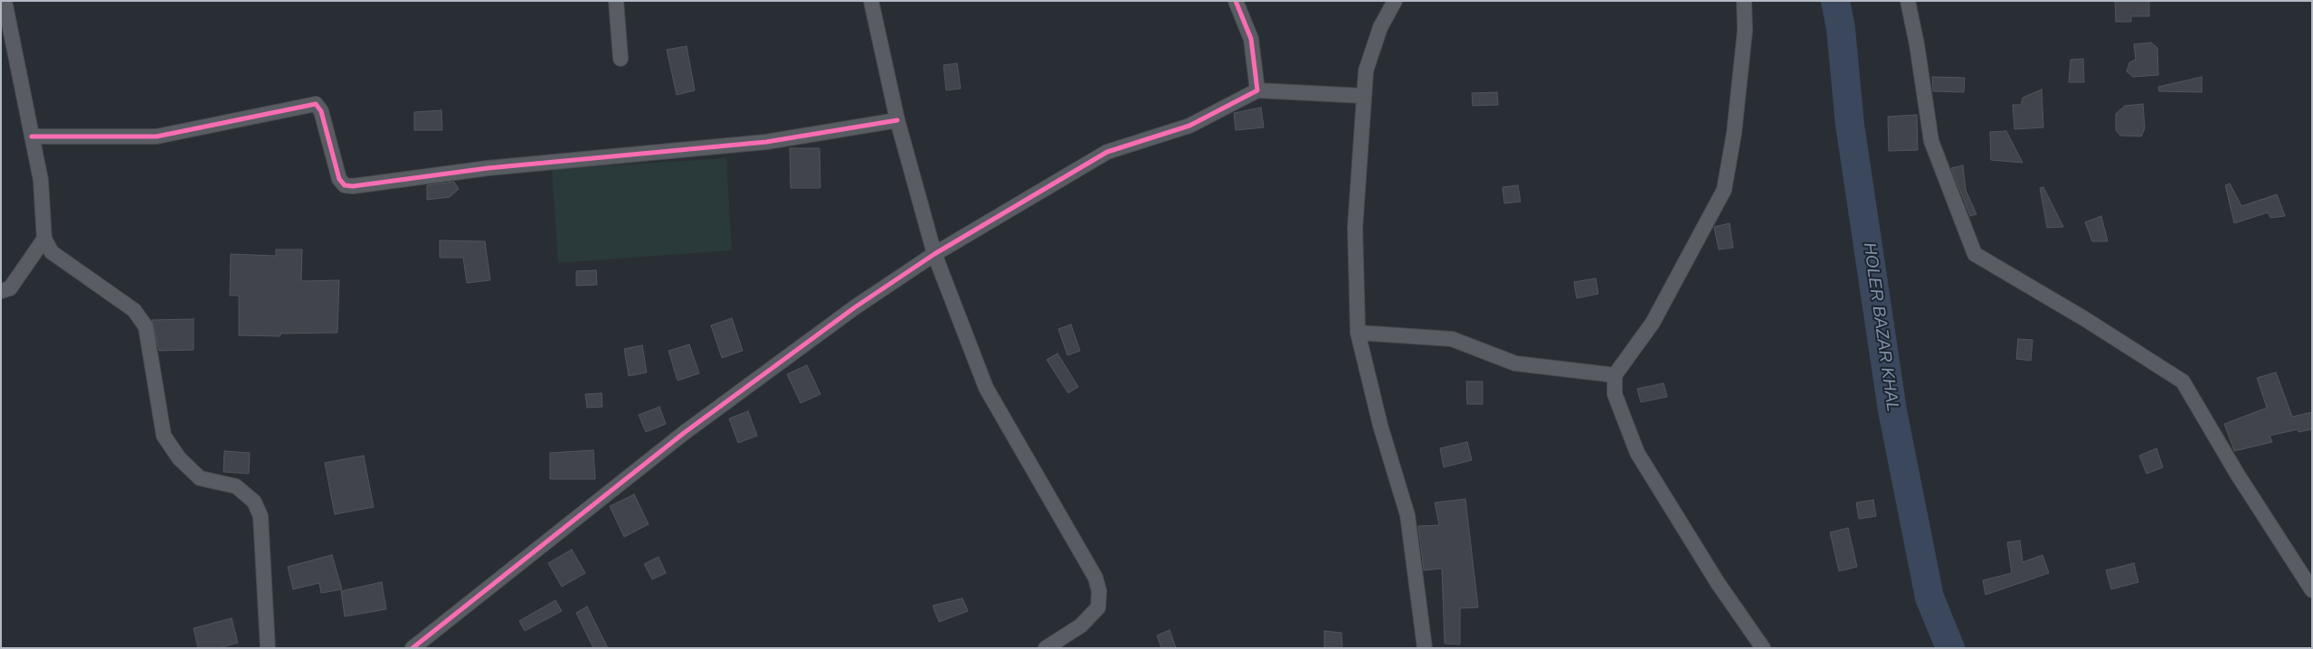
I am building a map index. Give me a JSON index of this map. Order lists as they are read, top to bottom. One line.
{"water":["HOLER BAZAR KHAL"]}
